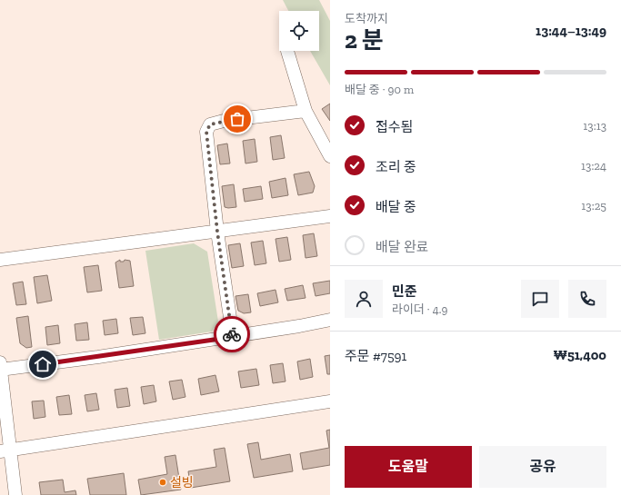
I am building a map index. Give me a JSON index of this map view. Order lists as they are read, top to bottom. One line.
{"places":["설빙"],"page":{"heading":["2 분","도착까지","13:44–13:49"],"panel":["민준","라이더 · 4.9","주문 #7591","₩51,400"],"bar":"배달 중 · 90 m","list":[["접수됨","13:13"],["조리 중","13:24"],["배달 중","13:25"],"배달 완료"],"buttons":["도움말","공유"]}}
